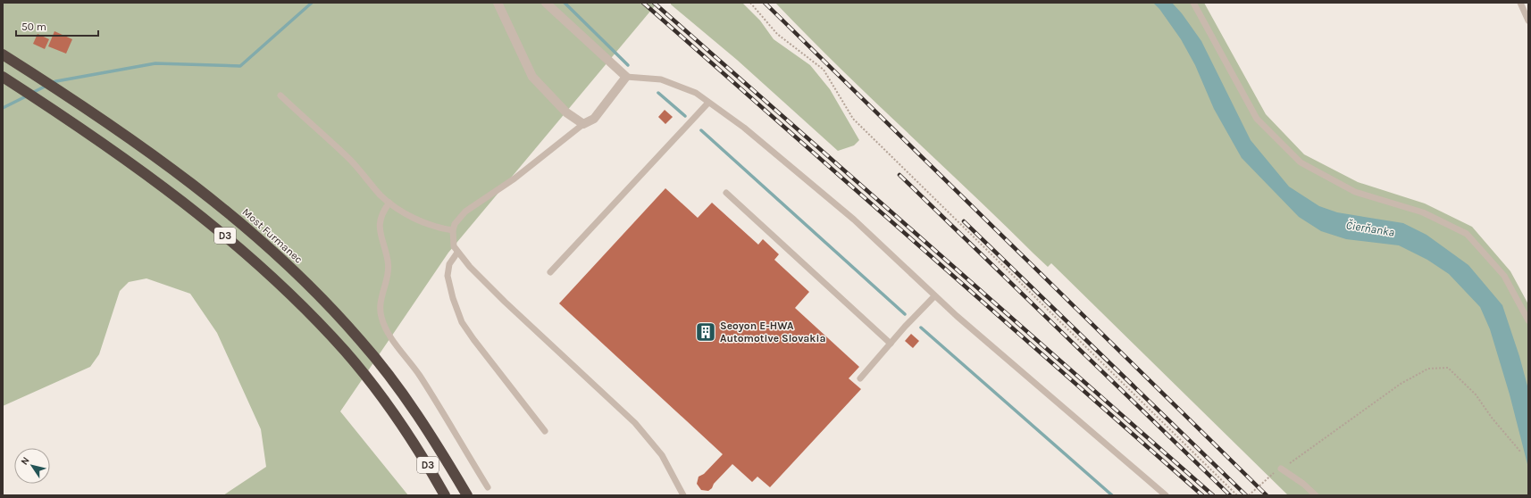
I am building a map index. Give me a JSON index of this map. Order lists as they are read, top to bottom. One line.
{"streets":{"highway":["D3","Most Furmanec"]},"water":["Čierňanka"],"places":{"building":["Seoyon E-HWA Automotive Slovakia"]},"scale_bar":"50 m","north":"top left"}
